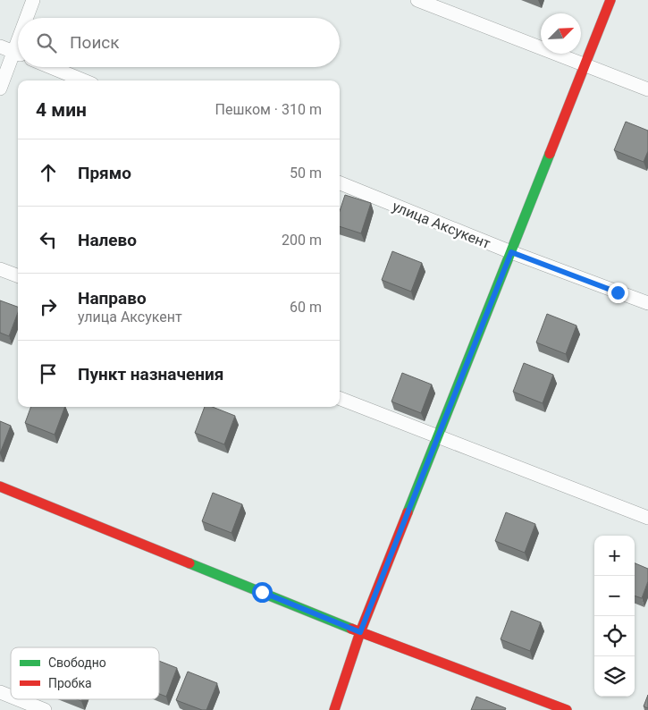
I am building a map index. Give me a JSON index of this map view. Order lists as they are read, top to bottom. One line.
{"streets":{"street":["улица Аксукент"]},"legend":["Свободно","Пробка"],"north":"top right","page":{"search":"Поиск","heading":["4 мин","Пешком · 310 m"],"list":[["Прямо","50 m"],["Налево","200 m"],["Направо","улица Аксукент","60 m"],"Пункт назначения"],"map_buttons":["+","−"]}}
